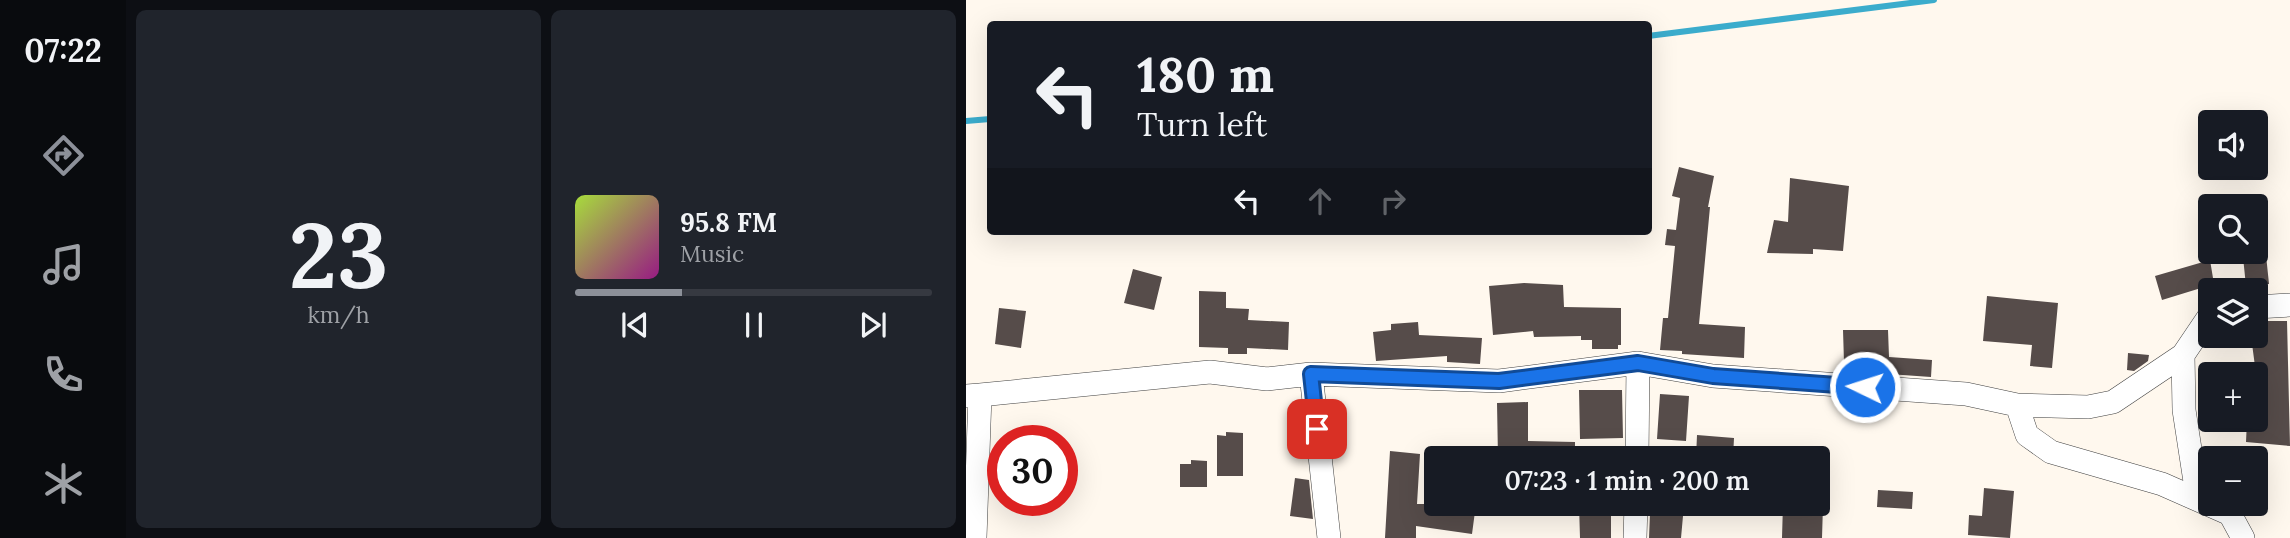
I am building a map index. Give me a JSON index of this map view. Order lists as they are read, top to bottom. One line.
{"page":{"tabs":"07:22","tile":["23","km/h"],"turn":["180 m","Turn left"],"map_buttons":["+","−"],"song":["95.8 FM","Music"],"limit":"30","trip":"07:23 · 1 min · 200 m"}}
